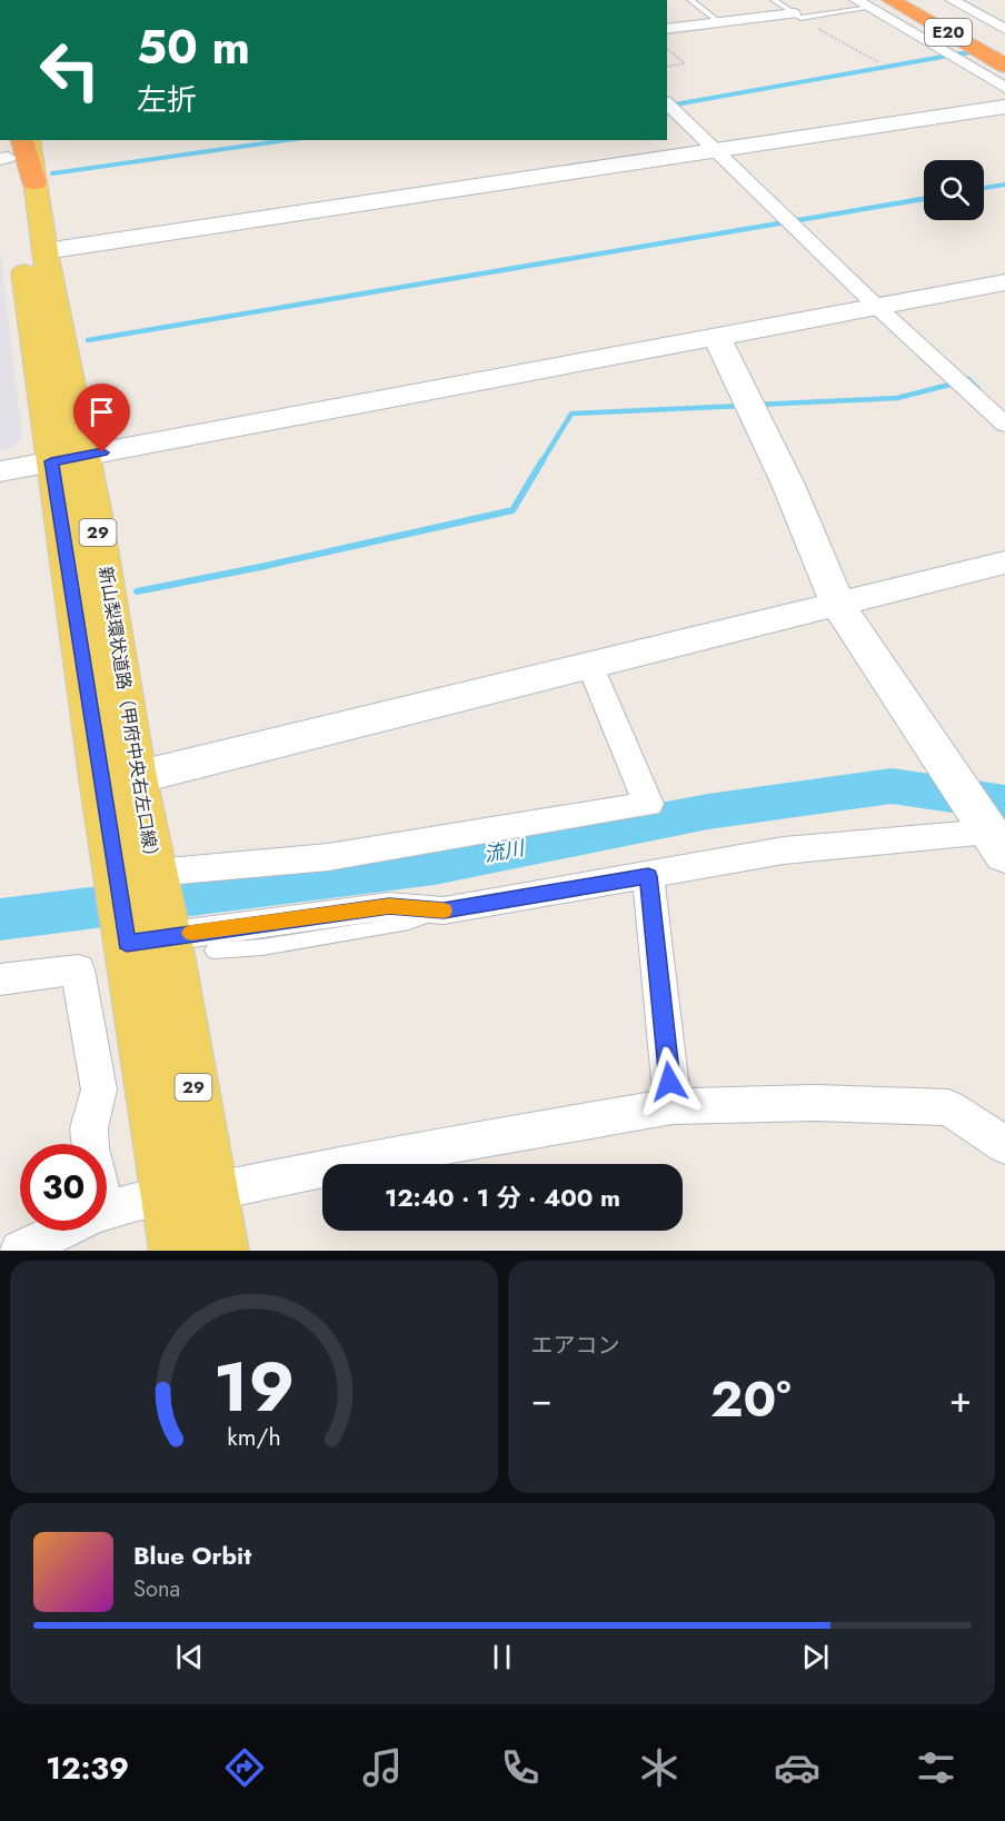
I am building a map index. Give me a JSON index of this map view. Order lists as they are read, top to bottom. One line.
{"streets":{"highway":["E20"],"main road":["29","新山梨環状道路（甲府中央右左口線）"]},"water":["流川"],"page":{"turn":["50 m","左折"],"limit":"30","trip":"12:40 · 1 分 · 400 m","tile":"エアコン","heat":["−","20°","+"],"song":["Blue Orbit","Sona"],"tabs":"12:39","gauge":["19","km/h"]}}
